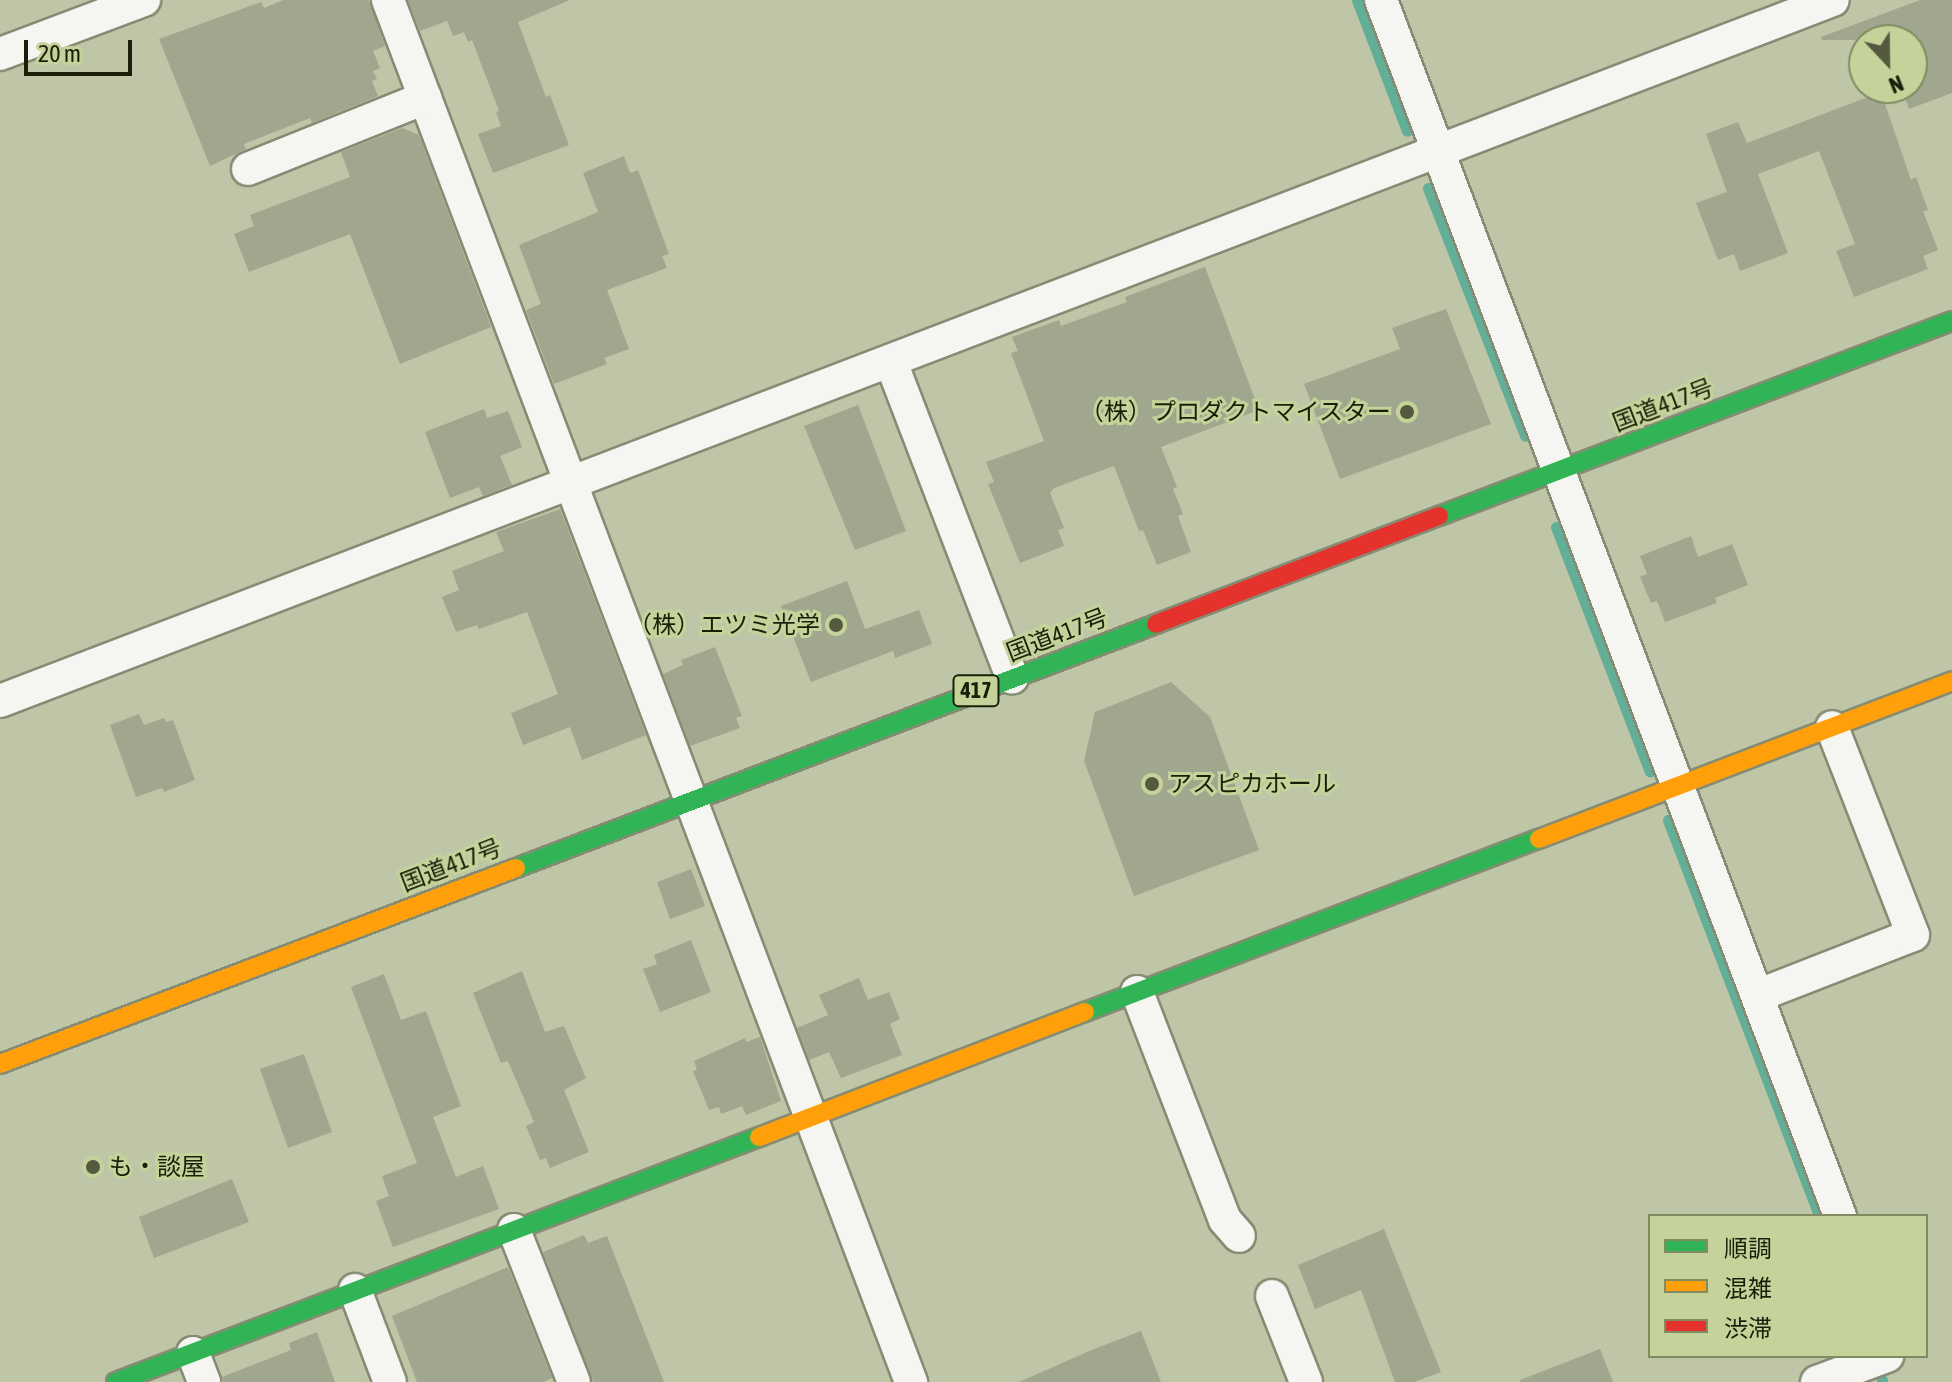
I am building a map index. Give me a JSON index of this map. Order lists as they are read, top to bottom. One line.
{"streets":{"main road":["国道417号","417"]},"places":["（株）プロダクトマイスター","（株）エツミ光学","アスピカホール","も・談屋"],"legend":["順調","混雑","渋滞"],"scale_bar":"20 m","north":"bottom"}
